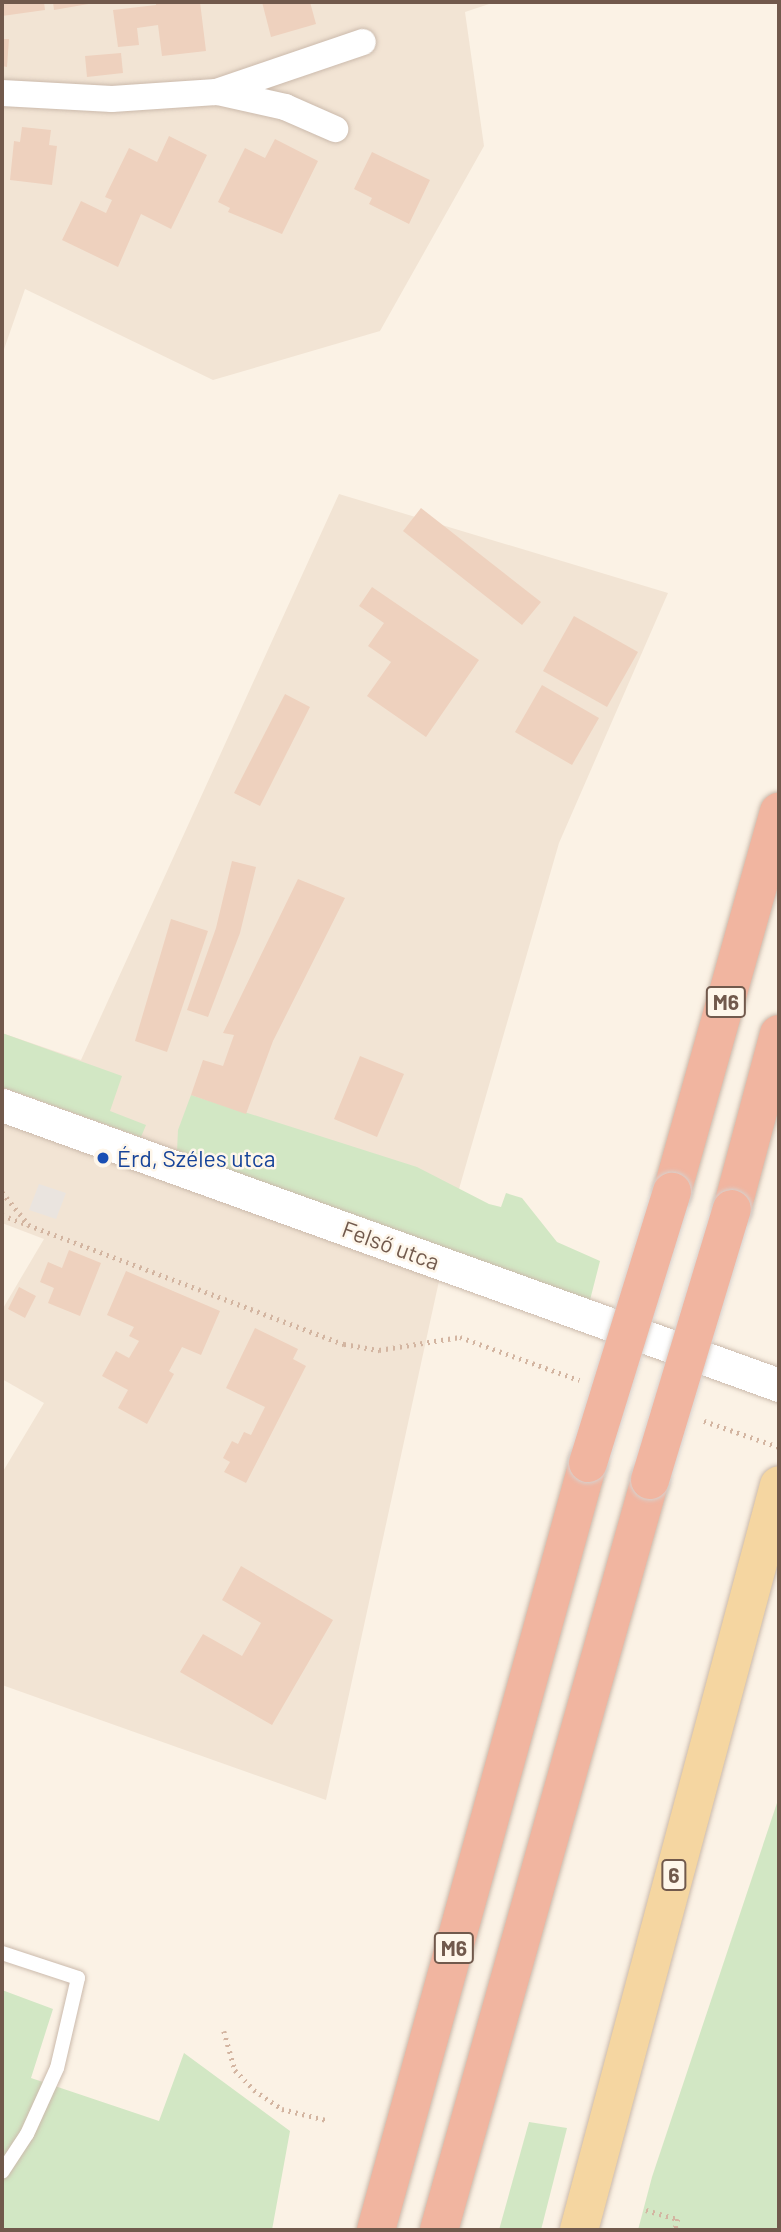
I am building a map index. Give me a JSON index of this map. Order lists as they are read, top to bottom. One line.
{"streets":{"highway":["M6"],"main road":["6"],"street":["Felső utca"]},"places":["Érd, Széles utca"]}
